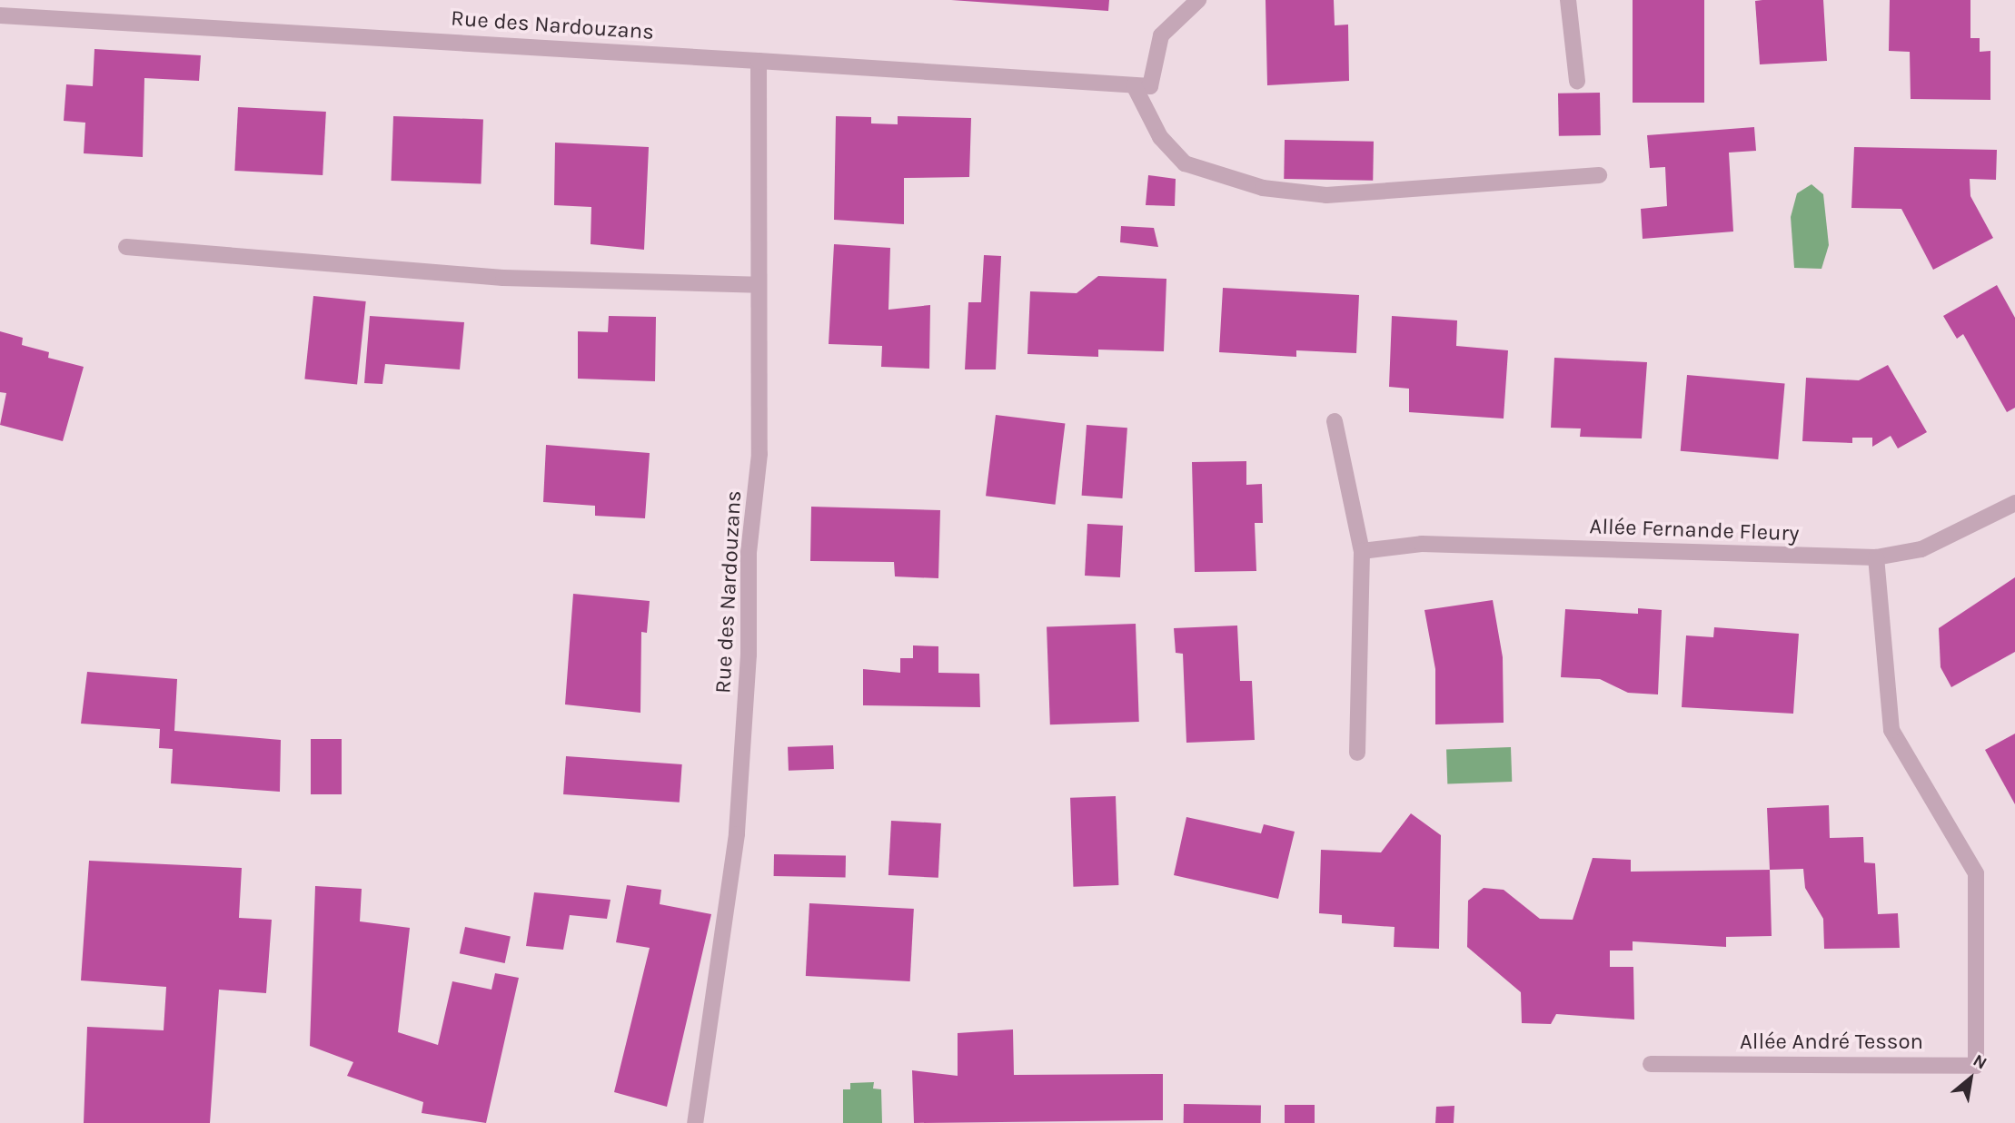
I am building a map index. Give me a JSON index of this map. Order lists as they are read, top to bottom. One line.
{"streets":{"street":["Rue des Nardouzans","Allée Fernande Fleury","Allée André Tesson"]},"crossings":[["Allée Fernande Fleury","Allée André Tesson"]],"north":"top right"}
